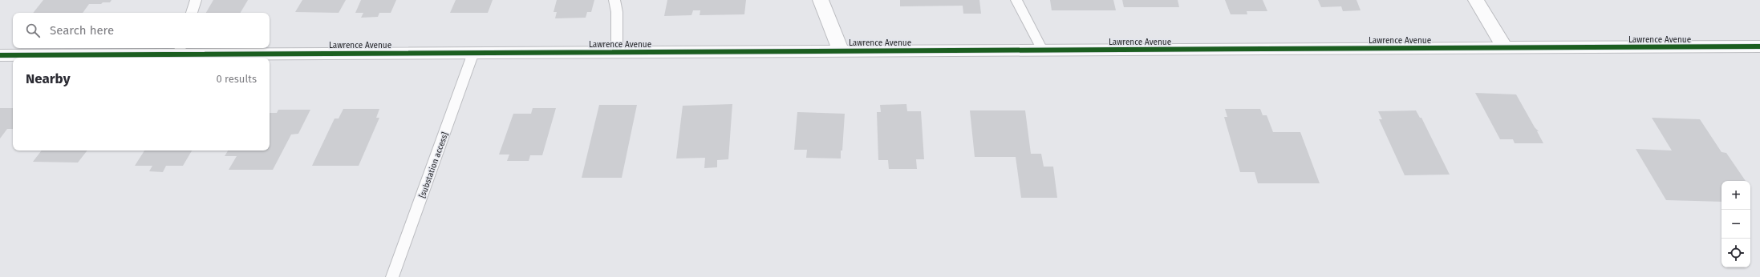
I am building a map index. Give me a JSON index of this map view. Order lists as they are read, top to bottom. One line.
{"streets":{"street":["Lawrence Avenue"],"lane":["[substation access]"]},"crossings":[["Lawrence Avenue","[substation access]"]],"page":{"search":"Search here","heading":["Nearby","0 results"],"map_buttons":["+","−"]}}
